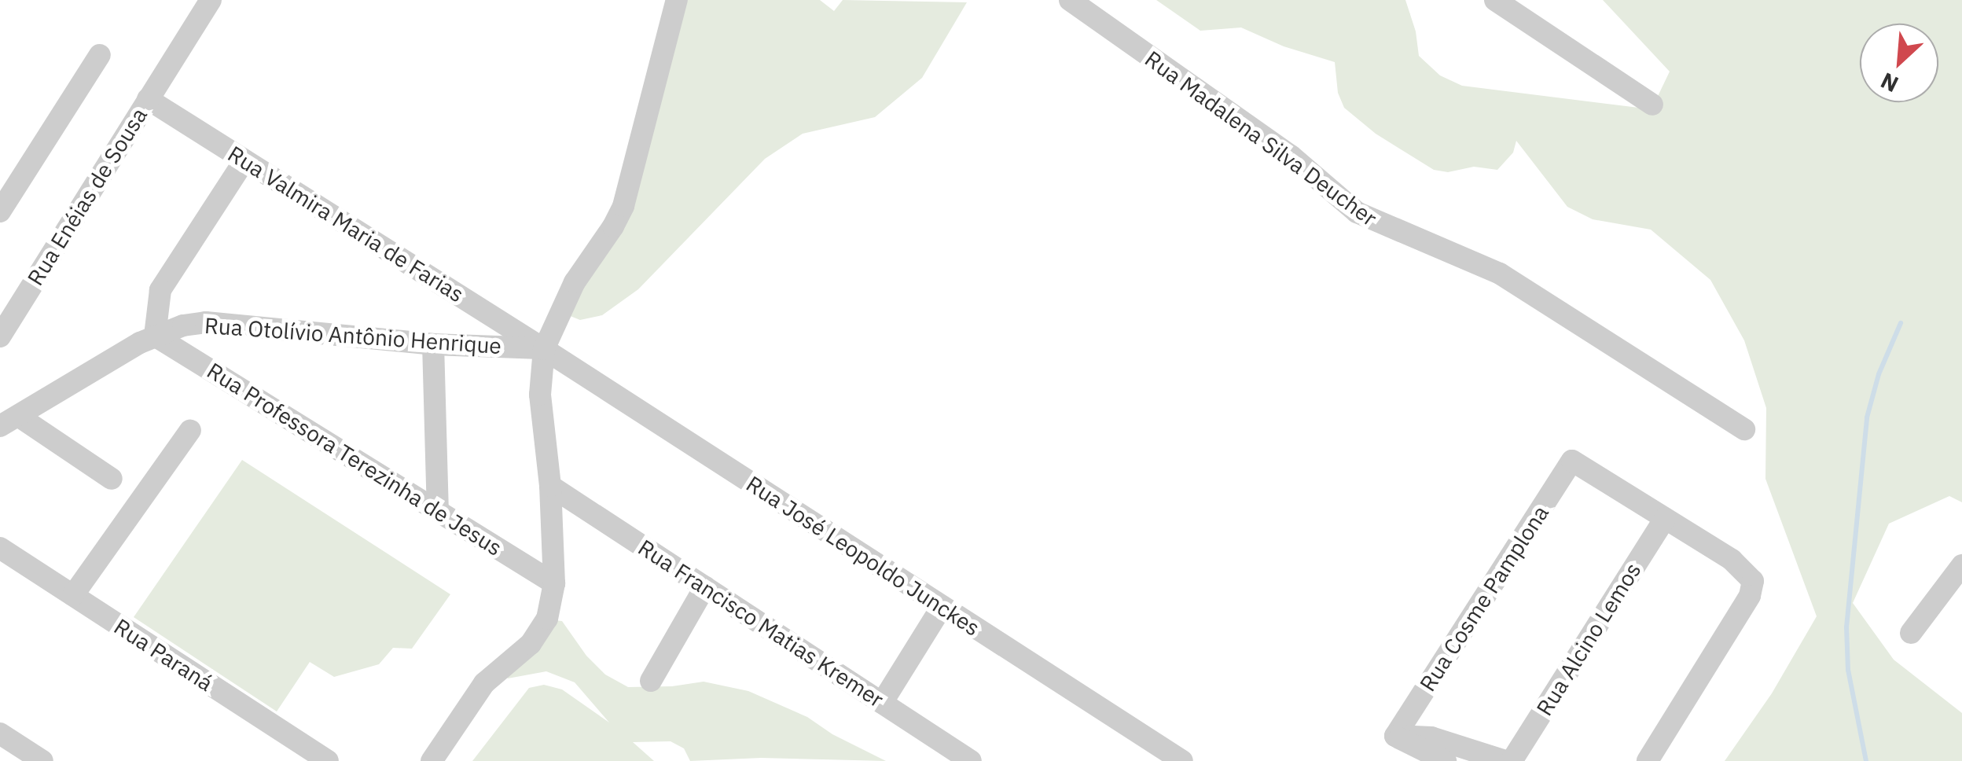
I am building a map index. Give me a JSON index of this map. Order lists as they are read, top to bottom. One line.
{"streets":{"street":["Rua Madalena Silva Deucher","Rua Enéias de Sousa","Rua Valmira Maria de Farias","Rua Otolívio Antônio Henrique","Rua Professora Terezinha de Jesus","Rua José Leopoldo Junckes","Rua Cosme Pamplona","Rua Francisco Matias Kremer","Rua Alcino Lemos","Rua Paraná"]},"crossings":[["Rua Enéias de Sousa","Rua Valmira Maria de Farias"],["Rua Valmira Maria de Farias","Rua Otolívio Antônio Henrique"],["Rua Valmira Maria de Farias","Rua José Leopoldo Junckes"],["Rua Otolívio Antônio Henrique","Rua Professora Terezinha de Jesus"],["Rua Otolívio Antônio Henrique","Rua José Leopoldo Junckes"],["Rua Cosme Pamplona","Rua Alcino Lemos"]],"north":"bottom left"}
